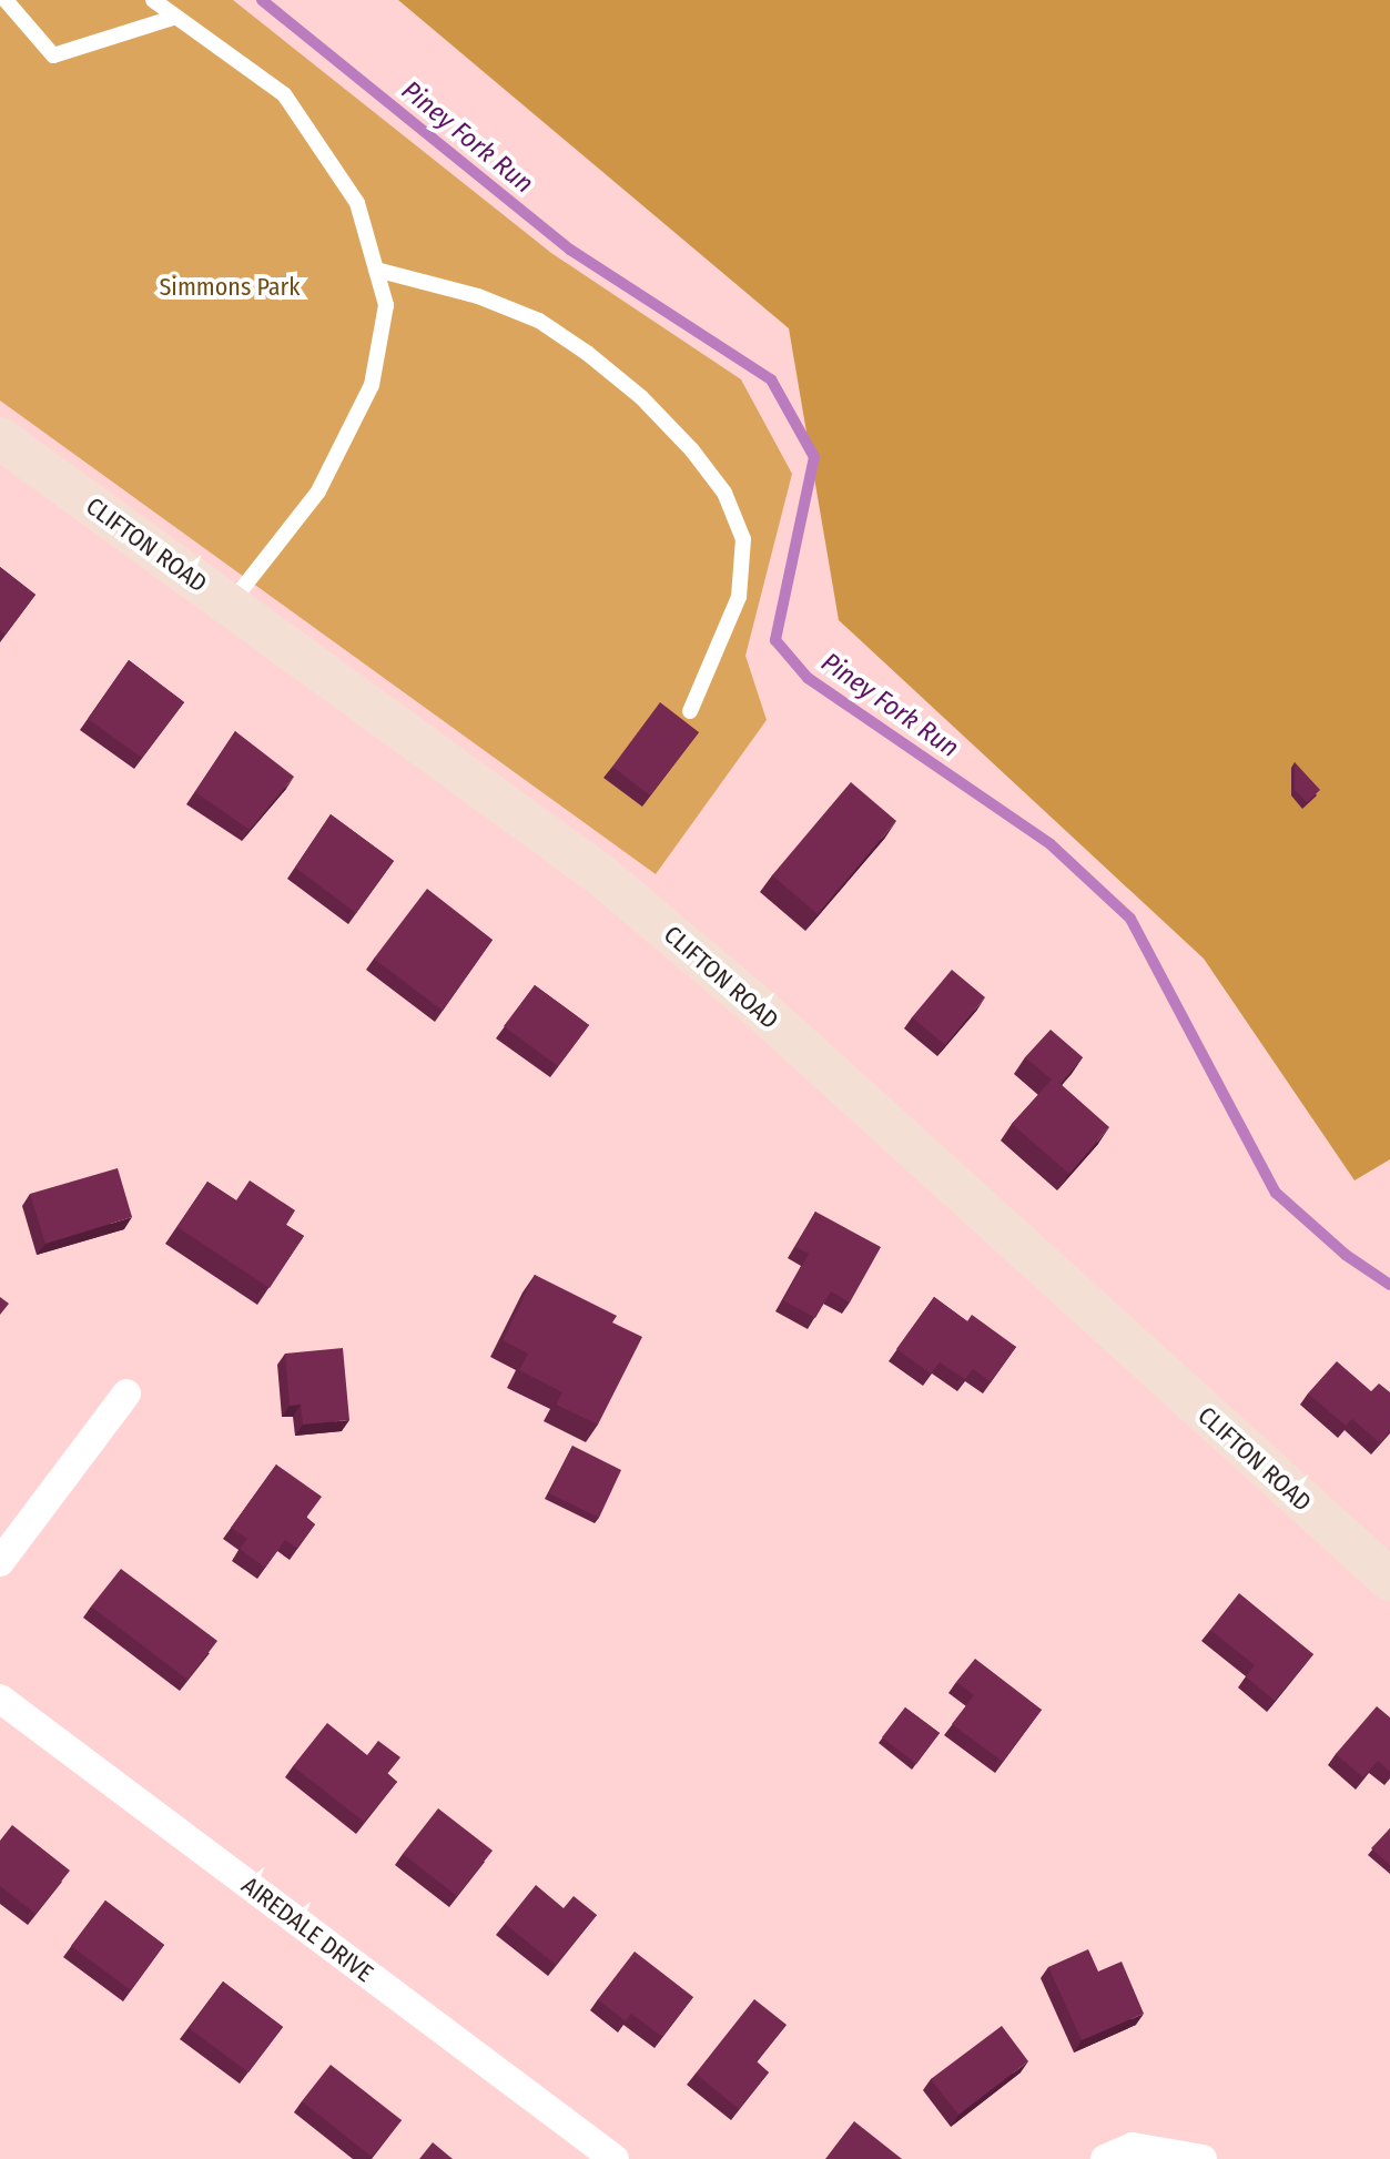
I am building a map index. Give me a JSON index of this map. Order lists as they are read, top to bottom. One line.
{"streets":{"main road":["CLIFTON ROAD"],"street":["AIREDALE DRIVE"]},"water":["Piney Fork Run"],"parks":["Simmons Park"]}
